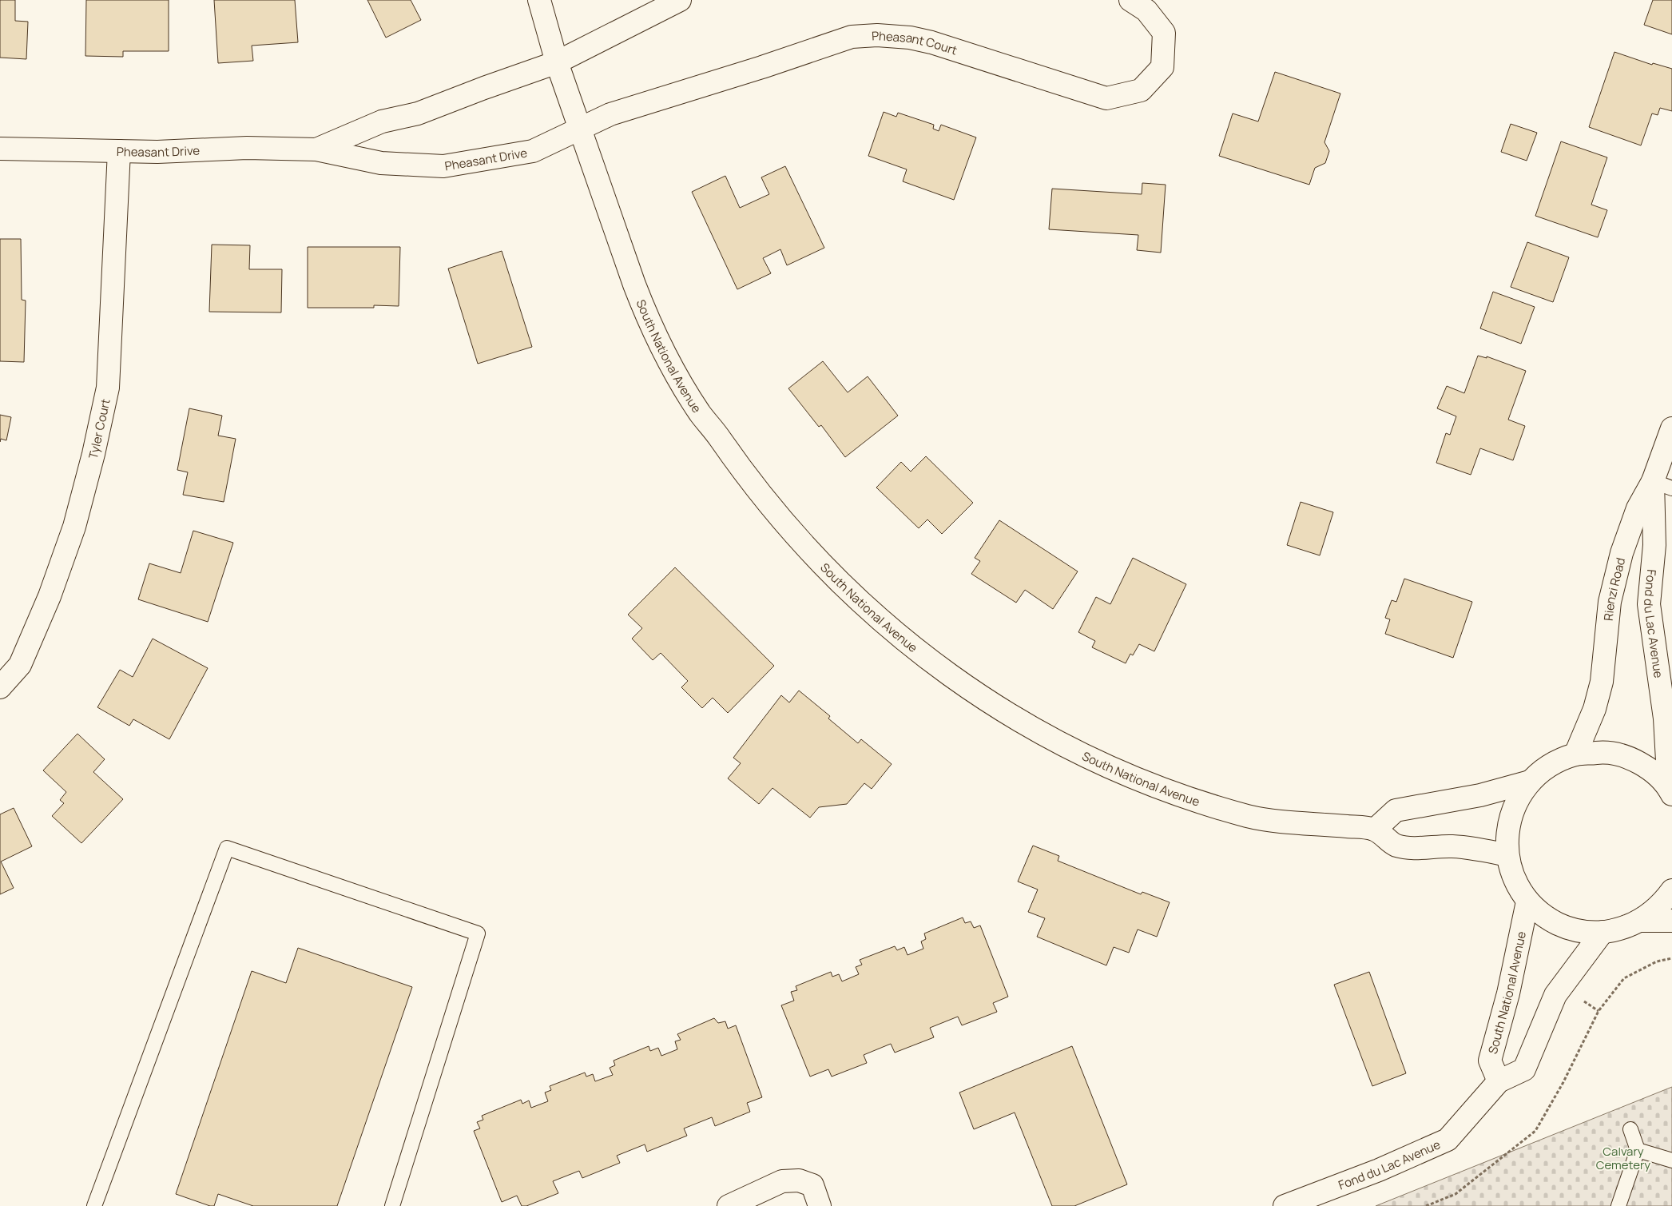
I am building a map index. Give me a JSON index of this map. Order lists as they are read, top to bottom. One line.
{"streets":{"street":["Pheasant Court","Pheasant Drive","South National Avenue","Tyler Court","Rienzi Road","Fond du Lac Avenue"]},"crossings":[["Pheasant Court","Pheasant Drive"],["Pheasant Court","South National Avenue"],["Pheasant Drive","South National Avenue"],["Pheasant Drive","Tyler Court"],["South National Avenue","Fond du Lac Avenue"],["Rienzi Road","Fond du Lac Avenue"]],"parks":["Calvary Cemetery"]}
